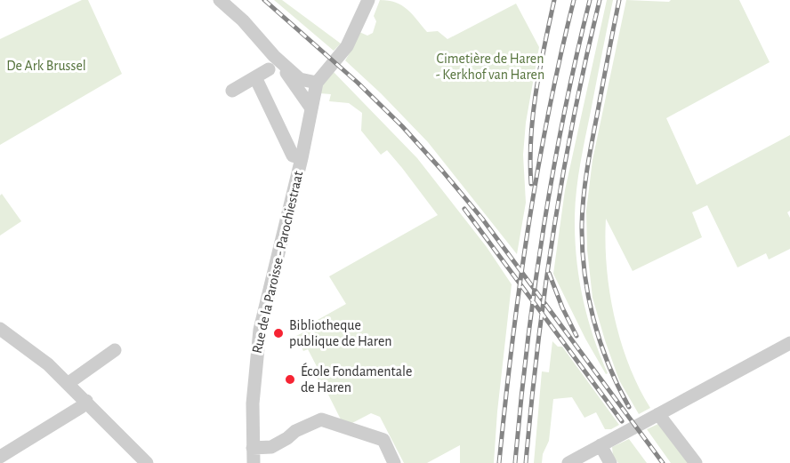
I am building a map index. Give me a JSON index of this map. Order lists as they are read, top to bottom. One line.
{"streets":{"street":["Rue de la Paroisse - Parochiestraat"]},"parks":["Cimetière de Haren - Kerkhof van Haren","De Ark Brussel"],"places":["Bibliotheque publique de Haren","École Fondamentale de Haren"]}
